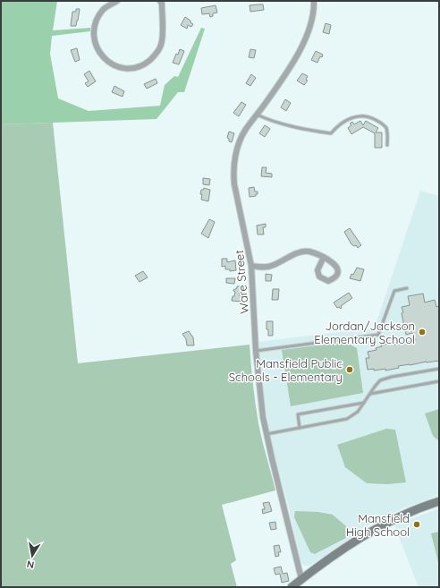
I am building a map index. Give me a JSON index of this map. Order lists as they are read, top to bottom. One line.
{"streets":{"street":["Ware Street"]},"places":["Jordan/Jackson Elementary School","Mansfield Public Schools - Elementary","Mansfield High School"],"north":"bottom"}
